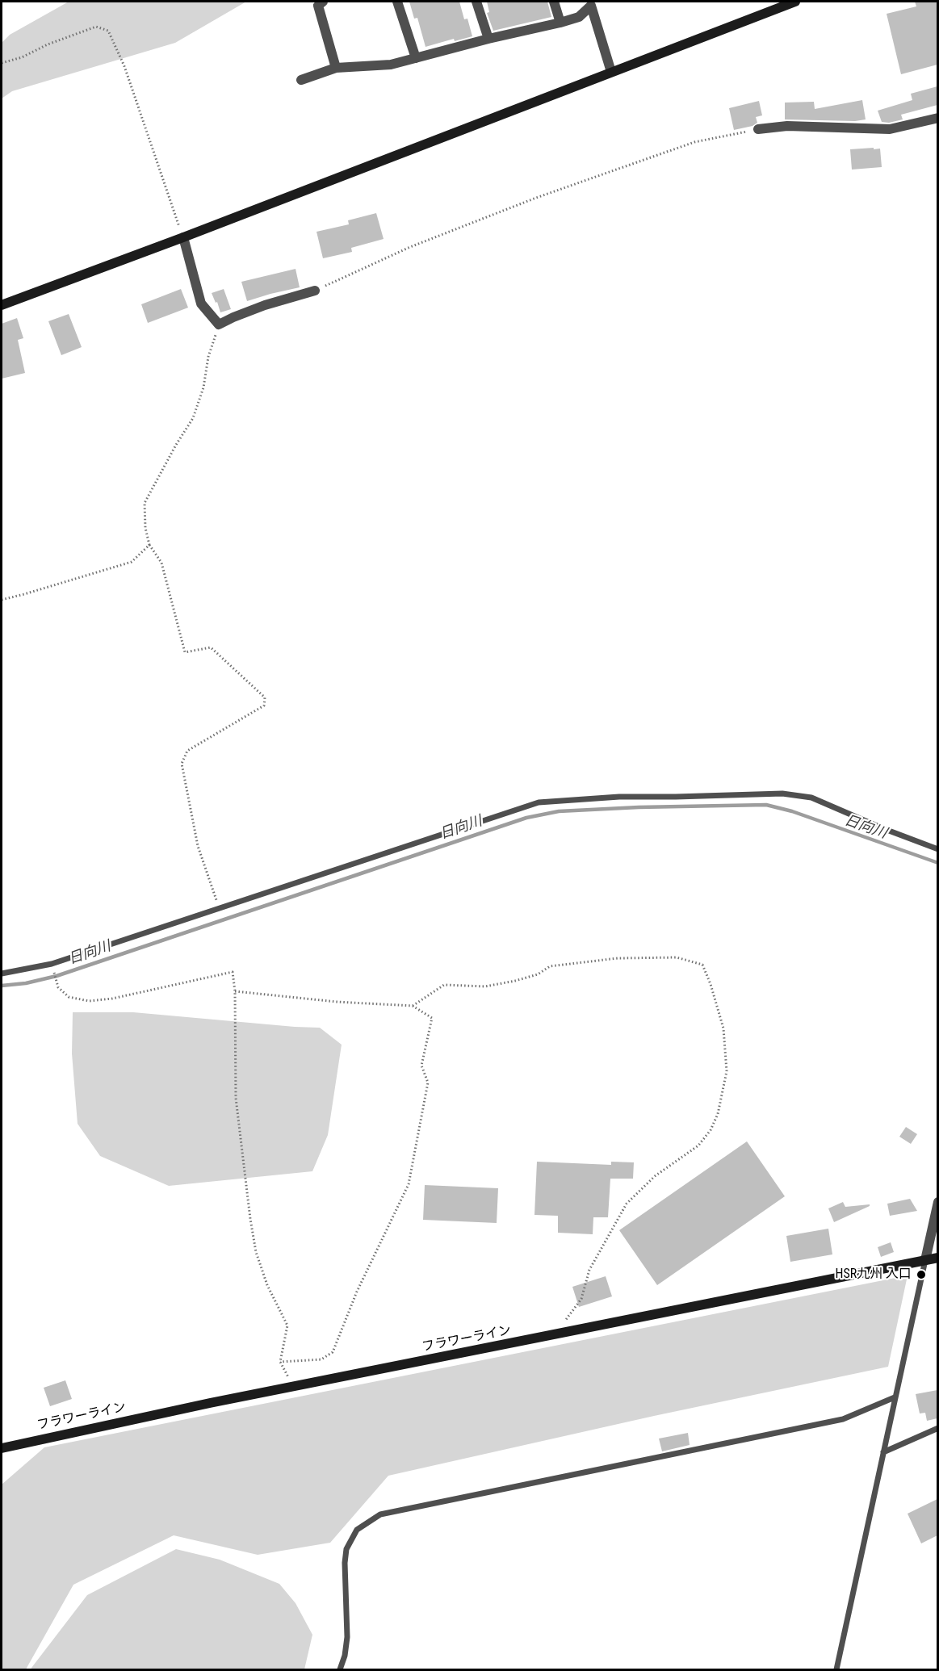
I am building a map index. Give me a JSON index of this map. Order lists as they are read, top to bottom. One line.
{"streets":{"street":["フラワーライン"]},"water":["日向川"],"places":["HSR九州 入口"]}
